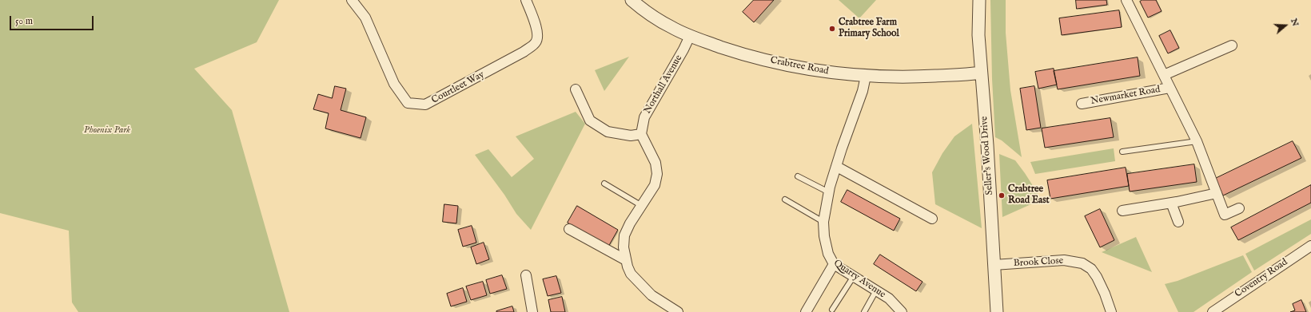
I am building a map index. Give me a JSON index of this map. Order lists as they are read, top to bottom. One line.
{"streets":{"street":["Crabtree Road","Northall Avenue","Courtleet Way","Newmarket Road","Seller's Wood Drive","Brook Close","Coventry Road","Quarry Avenue"]},"crossings":[["Crabtree Road","Northall Avenue"],["Crabtree Road","Seller's Wood Drive"],["Crabtree Road","Quarry Avenue"],["Seller's Wood Drive","Brook Close"]],"parks":["Phoenix Park"],"places":["Crabtree Farm Primary School","Crabtree Road East"],"scale_bar":"50 m","north":"right"}
